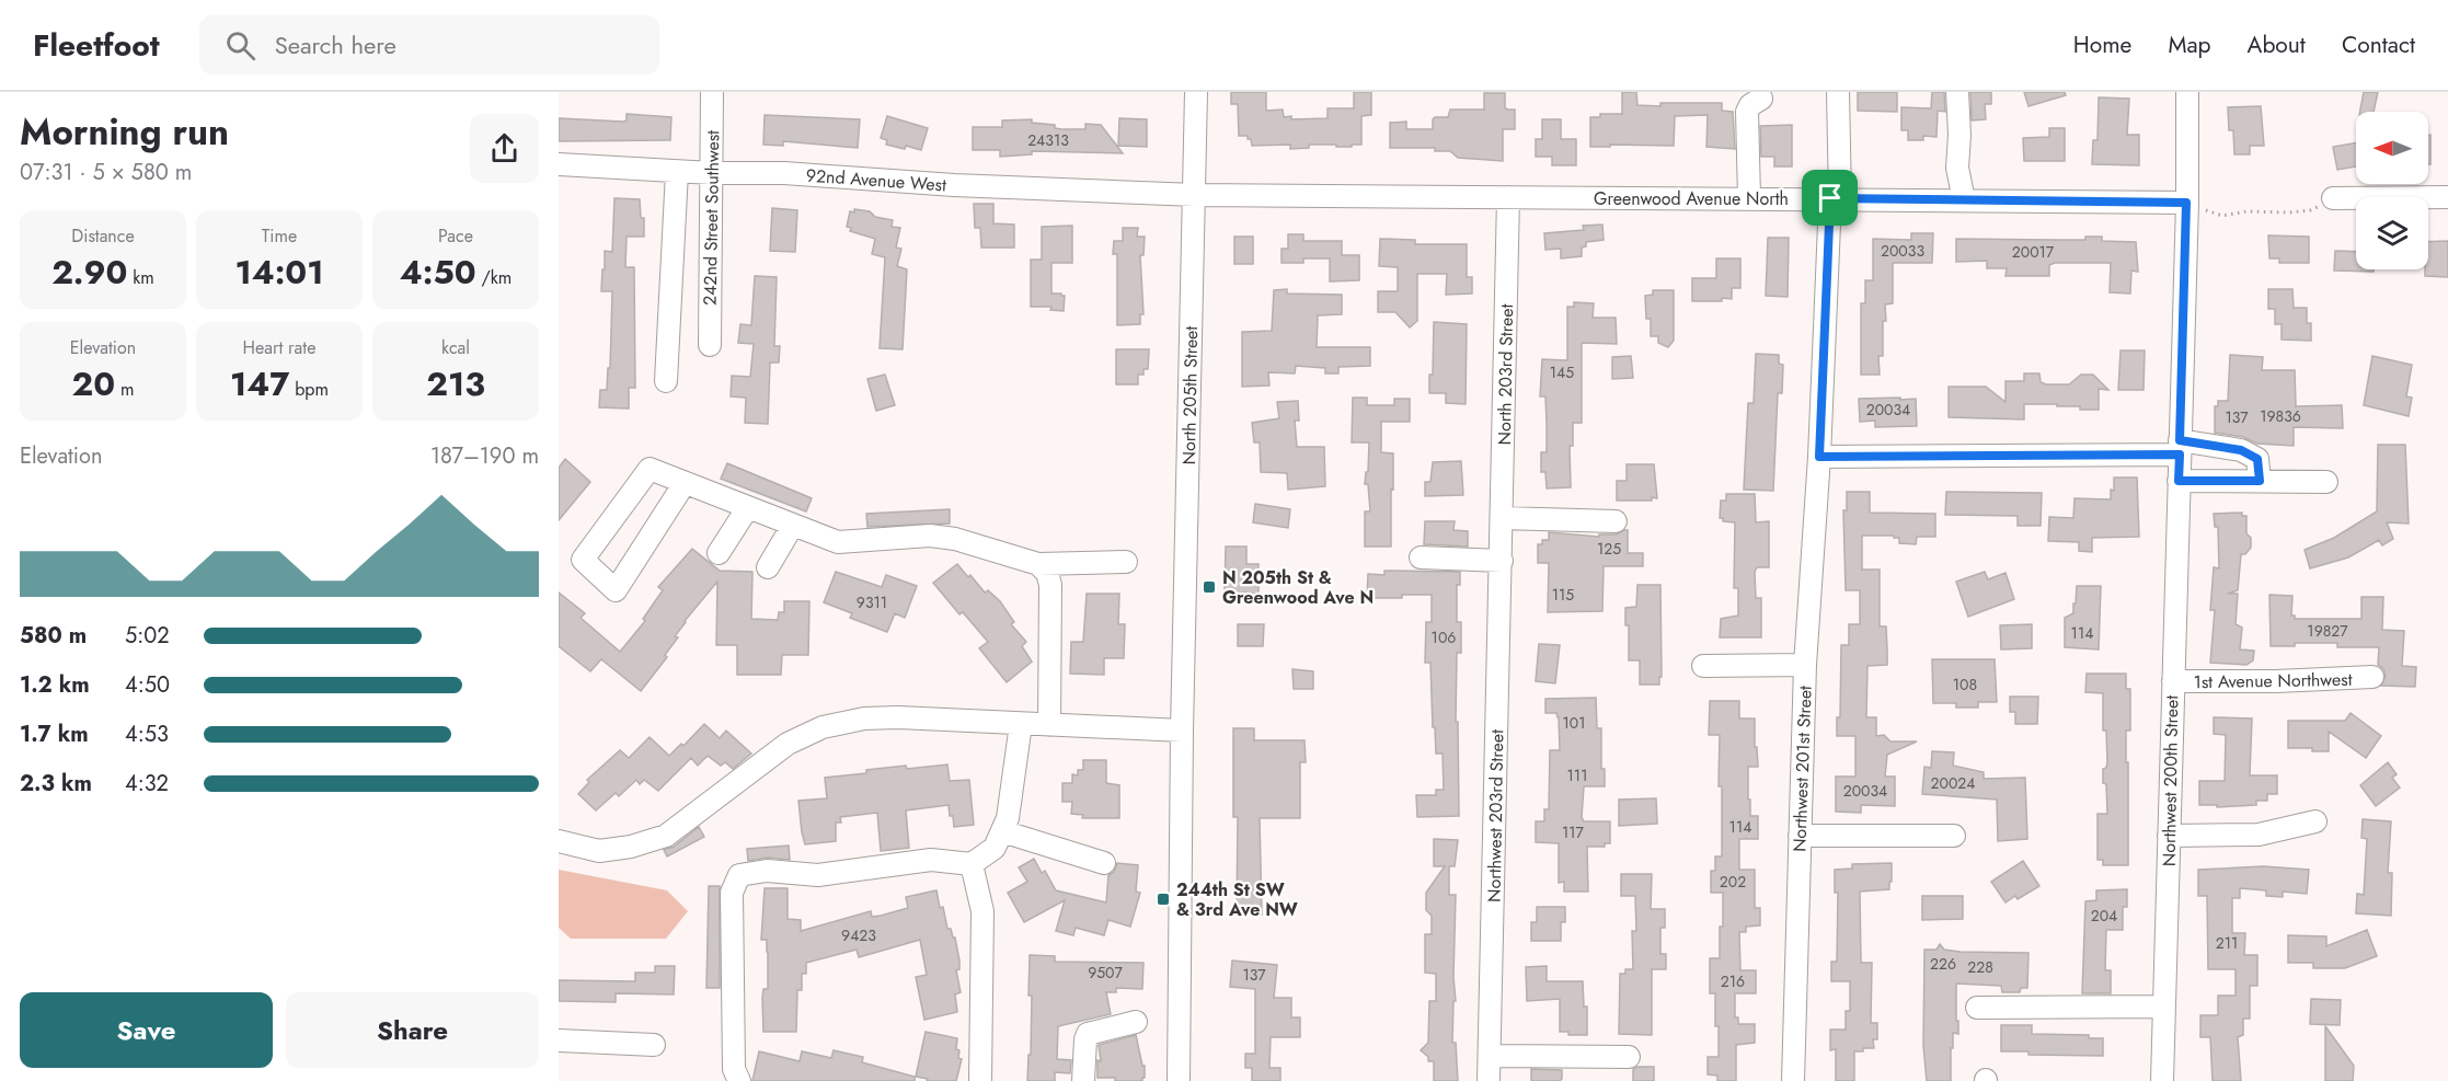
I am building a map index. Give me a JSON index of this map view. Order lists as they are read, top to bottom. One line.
{"streets":{"street":["92nd Avenue West","Greenwood Avenue North","242nd Street Southwest","North 203rd Street","North 205th Street","1st Avenue Northwest","Northwest 201st Street","Northwest 200th Street","Northwest 203rd Street"]},"crossings":[["92nd Avenue West","Greenwood Avenue North"],["92nd Avenue West","242nd Street Southwest"],["92nd Avenue West","North 205th Street"],["Greenwood Avenue North","North 203rd Street"],["Greenwood Avenue North","North 205th Street"],["Greenwood Avenue North","Northwest 201st Street"],["Greenwood Avenue North","Northwest 200th Street"],["North 203rd Street","Northwest 203rd Street"],["1st Avenue Northwest","Northwest 200th Street"]],"places":{"transit":["N 205th St & Greenwood Ave N","244th St SW & 3rd Ave NW"]},"house_numbers":["24313","20033","20017","145","20034","19836","137","125","115","9311","19827","114","106","108","101","111","20024","20034","114","117","202","204","9423","211","226","228","9507","137","216"],"north":"left","page":{"header":"Fleetfoot","search":"Search here","nav":["Home","Map","About","Contact"],"heading":["Morning run","07:31 · 5 × 580 m"],"stats":[["Distance","2.90 km"],["Time","14:01"],["Pace","4:50 /km"],["Elevation","20 m"],["Heart rate","147 bpm"],["kcal","213"]],"chart":["Elevation","187–190 m"],"list":[{"name":"580 m","note":"5:02"},{"name":"1.2 km","note":"4:50"},{"name":"1.7 km","note":"4:53"},{"name":"2.3 km","note":"4:32"}],"buttons":["Save","Share"]}}
